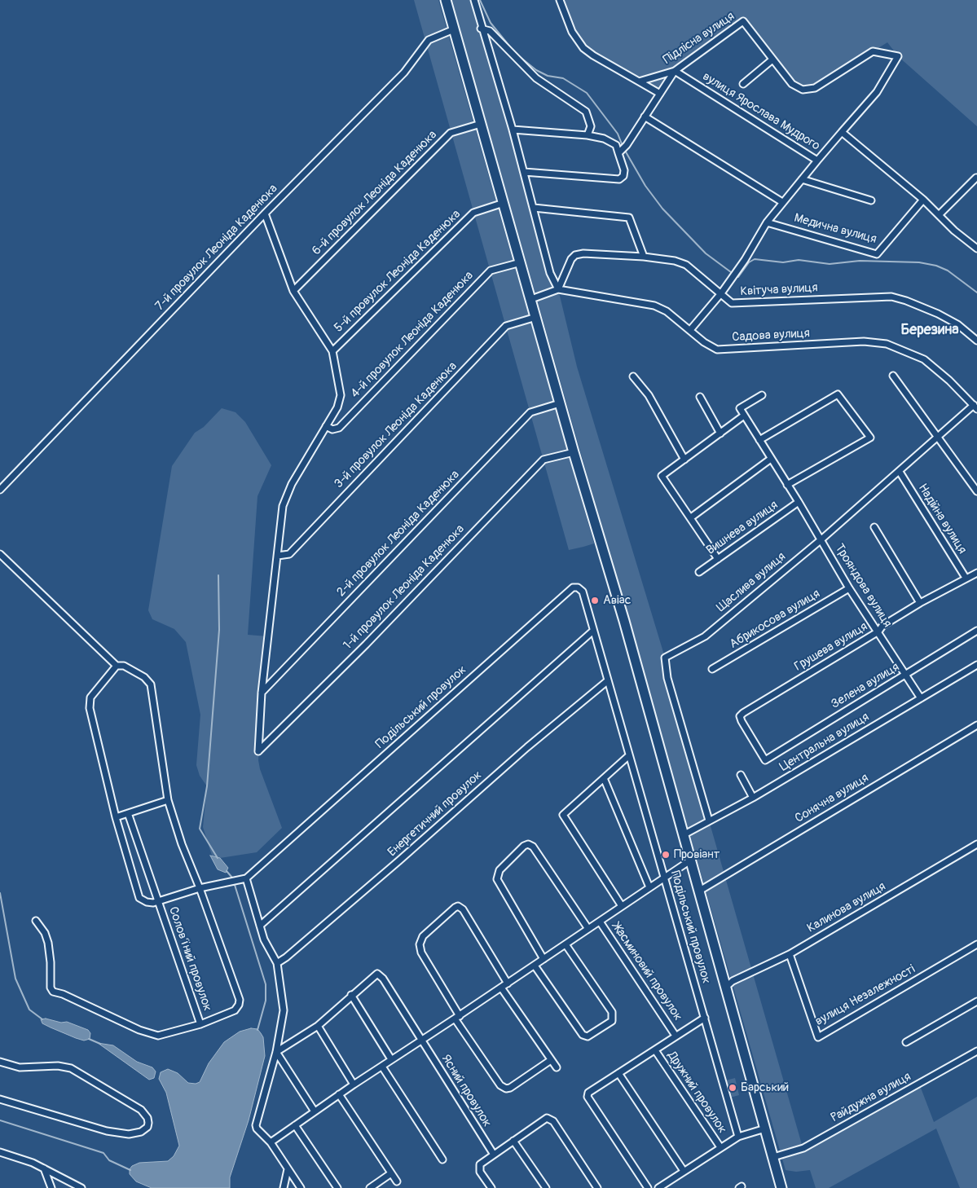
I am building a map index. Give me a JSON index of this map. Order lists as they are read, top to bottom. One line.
{"streets":{"street":["Підлісна вулиця","вулиця Ярослава Мудрого","6-й провулок Леоніда Каденюка","Медична вулиця","7-й провулок Леоніда Каденюка","5-й провулок Леоніда Каденюка","Квітуча вулиця","4-й провулок Леоніда Каденюка","Садова вулиця","3-й провулок Леоніда Каденюка","Надійна вулиця","Вишнева вулиця","2-й провулок Леоніда Каденюка","Щаслива вулиця","Трояндова вулиця","1-й провулок Леоніда Каденюка","Абрикосова вулиця","Грушева вулиця","Зелена вулиця","Подільський провулок","Центральна вулиця","Сонячна вулиця","Енергетичний провулок","Калинова вулиця","Соловʼїний провулок","Жасминовий провулок","вулиця Незалежності","Ясний провулок","Дружний провулок","Райдужна вулиця"]},"crossings":[["Підлісна вулиця","вулиця Ярослава Мудрого"],["вулиця Ярослава Мудрого","Медична вулиця"],["Медична вулиця","Квітуча вулиця"],["Медична вулиця","Садова вулиця"],["Квітуча вулиця","Садова вулиця"],["Садова вулиця","Щаслива вулиця"],["Надійна вулиця","Щаслива вулиця"],["Надійна вулиця","Грушева вулиця"],["Вишнева вулиця","Трояндова вулиця"],["2-й провулок Леоніда Каденюка","1-й провулок Леоніда Каденюка"],["Щаслива вулиця","Трояндова вулиця"],["Щаслива вулиця","Центральна вулиця"],["Трояндова вулиця","Абрикосова вулиця"],["Трояндова вулиця","Грушева вулиця"],["Трояндова вулиця","Зелена вулиця"],["Трояндова вулиця","Центральна вулиця"],["Грушева вулиця","Зелена вулиця"],["Подільський провулок","Енергетичний провулок"],["Подільський провулок","Соловʼїний провулок"],["Калинова вулиця","вулиця Незалежності"]],"districts":["Березина"],"places":["Авіас","Провіант","Барський"]}
